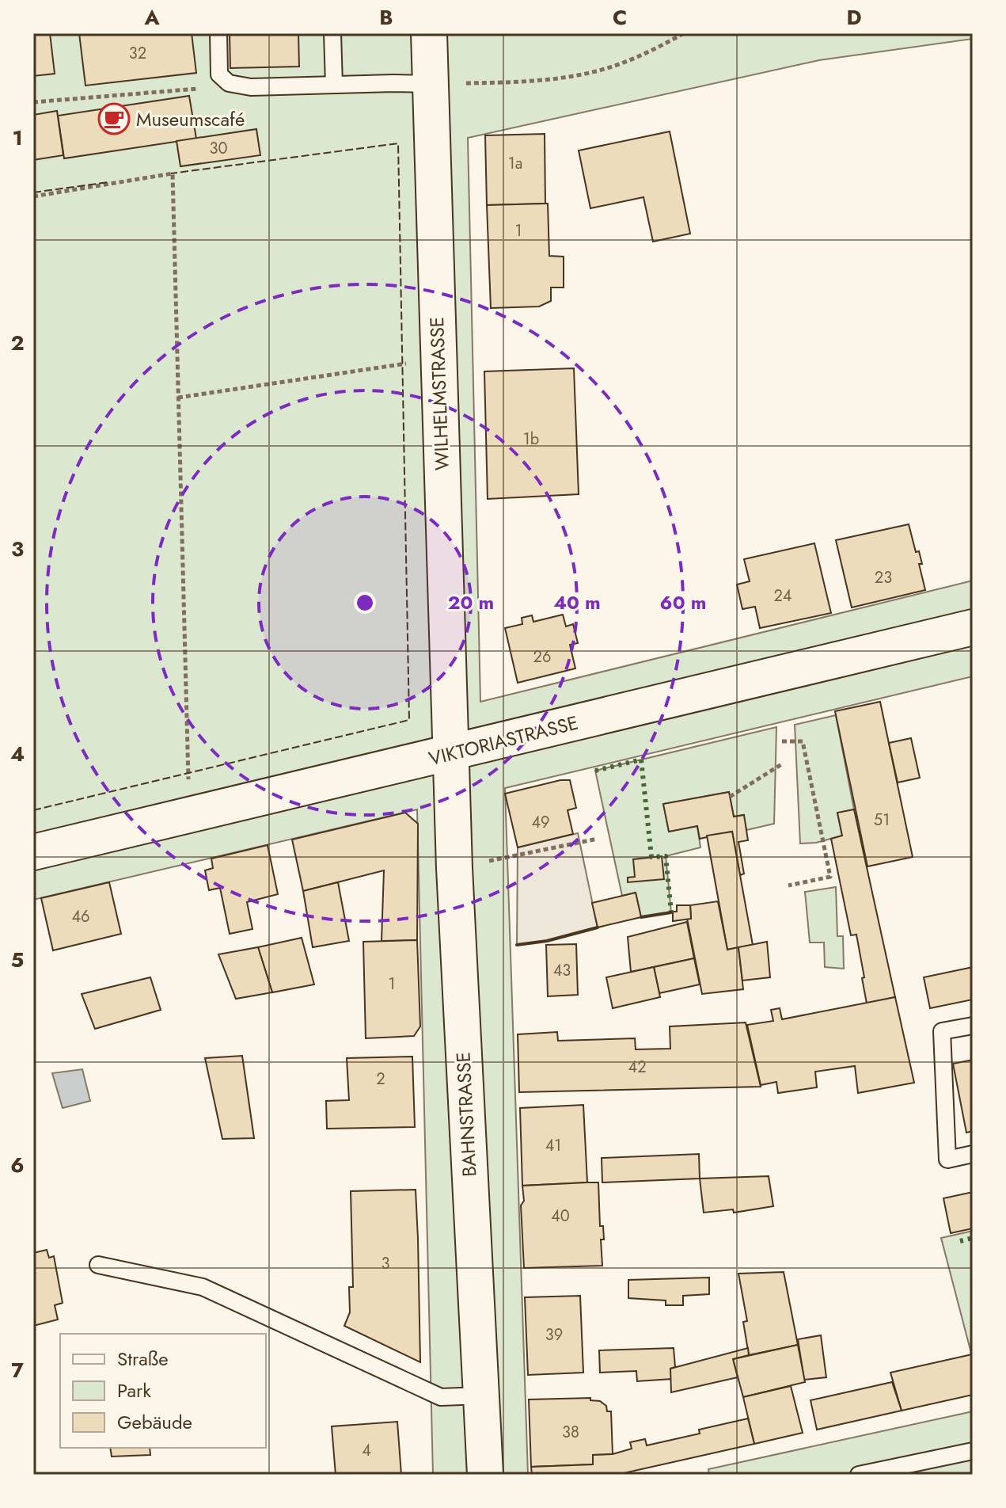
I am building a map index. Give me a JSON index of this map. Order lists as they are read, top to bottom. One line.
{"streets":{"street":["WILHELMSTRASSE","VIKTORIASTRASSE","BAHNSTRASSE"]},"crossings":[["WILHELMSTRASSE","VIKTORIASTRASSE"],["WILHELMSTRASSE","BAHNSTRASSE"],["VIKTORIASTRASSE","BAHNSTRASSE"]],"places":{"cafe":["Museumscafé"]},"house_numbers":["32","30","1a","1","1b","23","24","26","51","49","46","43","1","42","2","41","40","3","39","38","4"],"legend":["Straße","Park","Gebäude"],"grid":{"columns":["A","B","C","D"],"rows":["1","2","3","4","5","6","7"]},"rings":["20 m","40 m","60 m"]}
